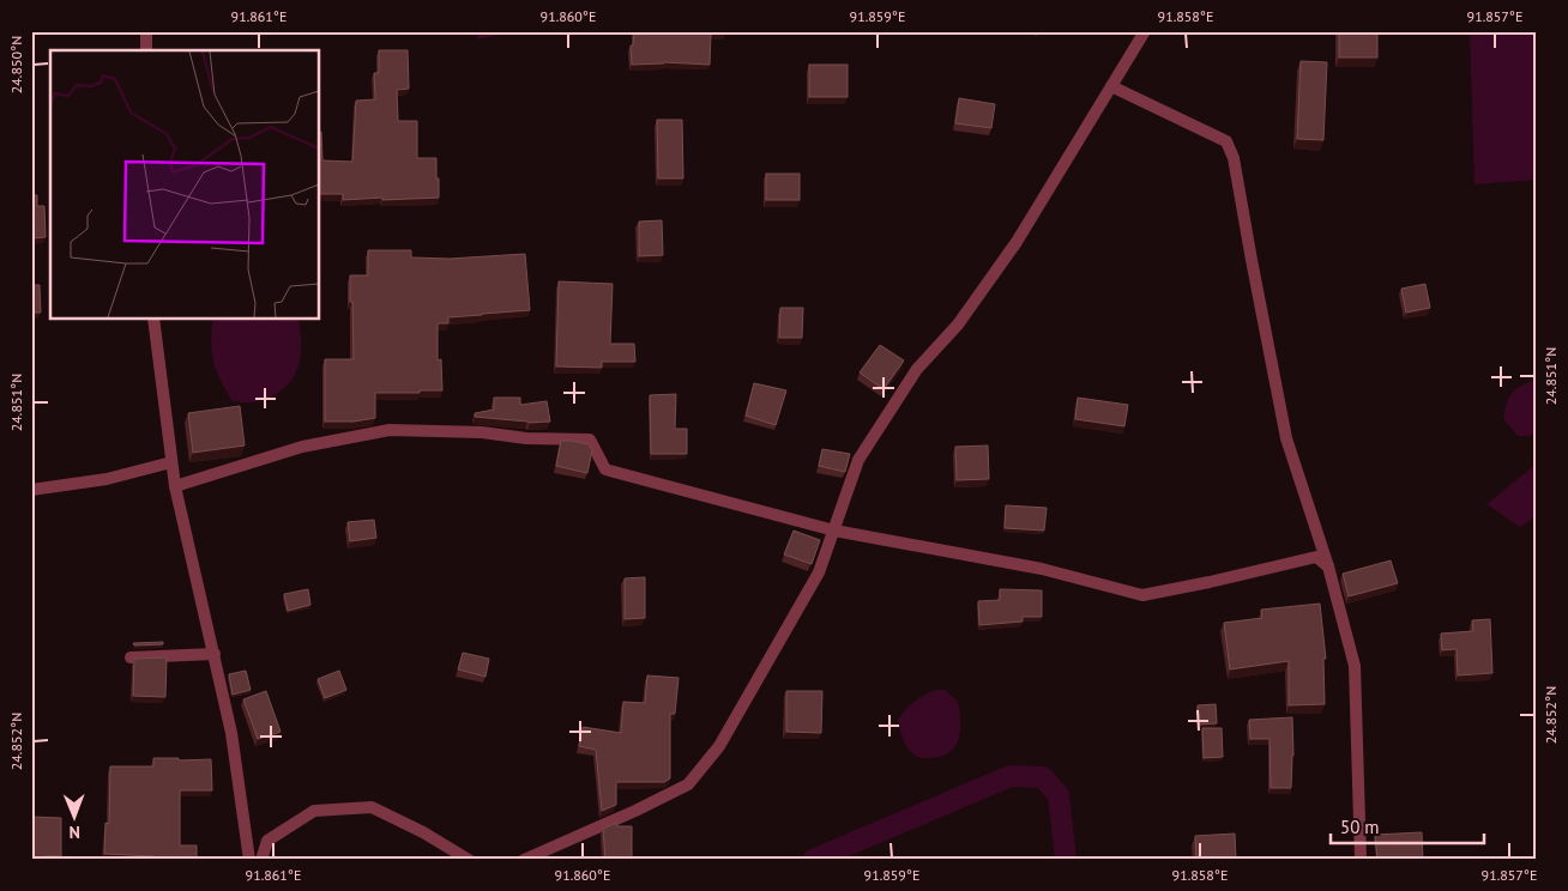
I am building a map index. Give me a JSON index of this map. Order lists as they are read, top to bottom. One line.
{"scale_bar":"50 m","north":"bottom","coordinates":["91.861°E","91.860°E","91.859°E","91.858°E","91.857°E","24.850°N","24.851°N","24.852°N"]}
